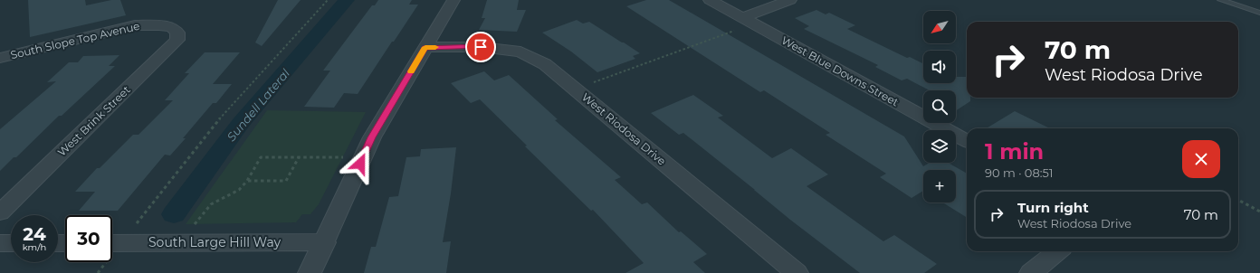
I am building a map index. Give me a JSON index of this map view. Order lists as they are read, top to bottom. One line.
{"streets":{"street":["South Slope Top Avenue","West Blue Downs Street","West Brink Street","West Riodosa Drive","South Large Hill Way"]},"crossings":[["South Slope Top Avenue","West Brink Street"]],"water":["Sundell Lateral"],"north":"bottom left","page":{"map_buttons":"+","turn":["70 m","West Riodosa Drive"],"heading":["1 min","90 m · 08:51"],"list":[{"name":"Turn right","note":"West Riodosa Drive","value":"70 m"}],"speed":"24 km/h","limit":"30"}}
